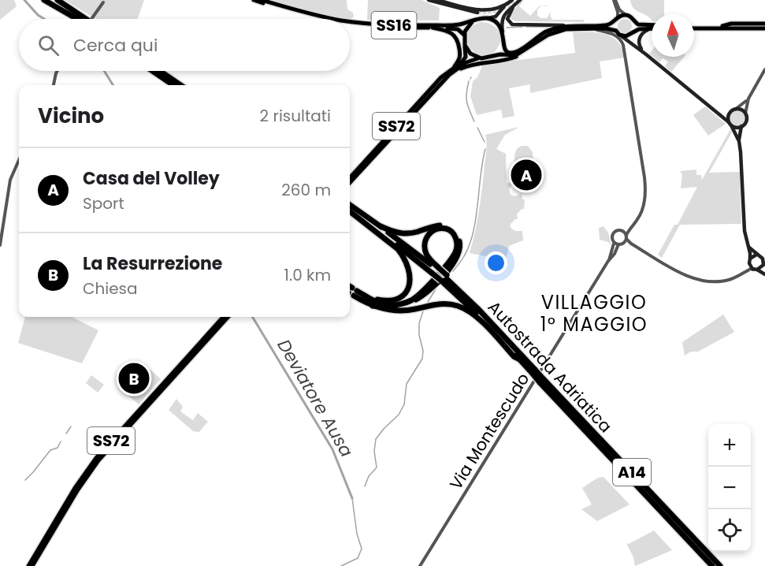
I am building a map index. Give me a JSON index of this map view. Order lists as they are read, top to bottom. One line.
{"streets":{"highway":["Autostrada Adriatica","A14"],"main road":["SS16","SS72"],"street":["Via Montescudo"]},"crossings":[["SS16","SS72"]],"districts":["VILLAGGIO 1° MAGGIO"],"water":["Deviatore Ausa"],"north":"top","page":{"search":"Cerca qui","heading":["Vicino","2 risultati"],"list":[{"mark":"A","name":"Casa del Volley","note":"Sport","value":"260 m"},{"mark":"B","name":"La Resurrezione","note":"Chiesa","value":"1.0 km"}],"pins":["A","B"],"map_buttons":["+","−"]}}
